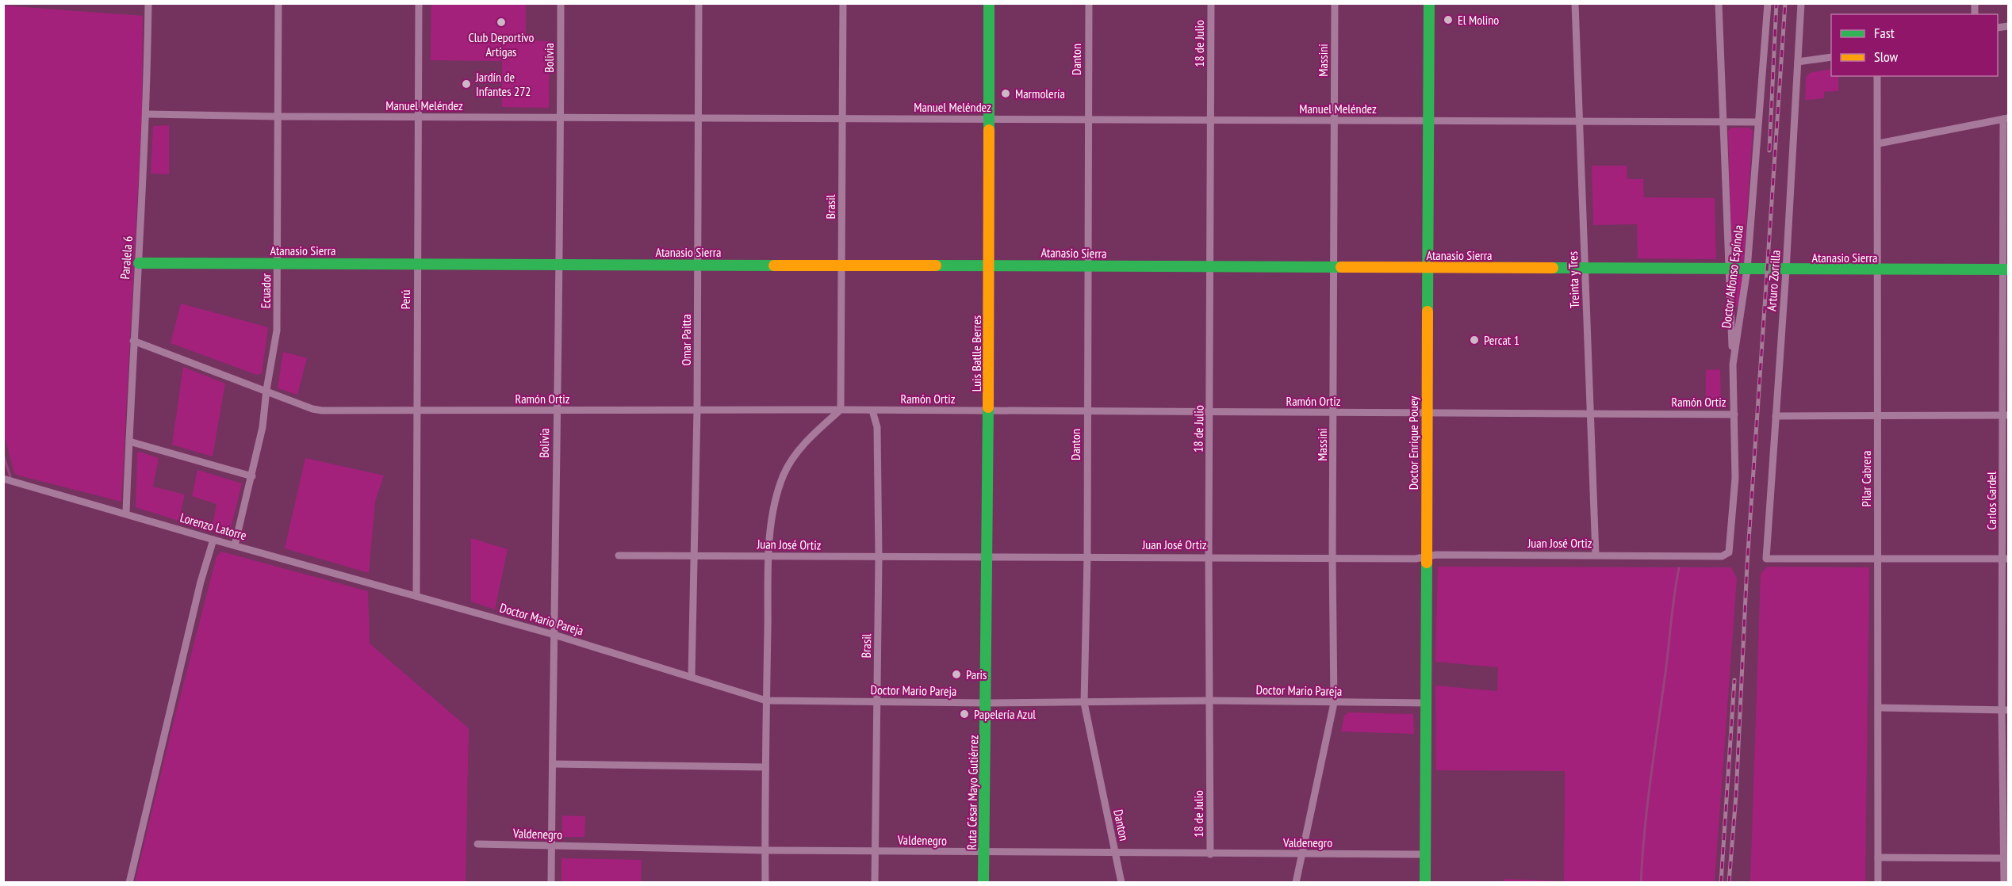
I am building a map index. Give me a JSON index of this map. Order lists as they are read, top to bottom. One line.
{"streets":{"street":["18 de Julio","Bolivia","Danton","Massini","Manuel Meléndez","Brasil","Atanasio Sierra","Paralela 6","Doctor Alfonso Espínola","Treinta y Tres","Arturo Zorrilla","Ecuador","Perú","Omar Paitta","Luis Batlle Berres","Ramón Ortiz","Doctor Enrique Pouey","Pilar Cabrera","Carlos Gardel","Lorenzo Latorre","Juan José Ortiz","Doctor Mario Pareja","Ruta César Mayo Gutiérrez","Valdenegro"]},"crossings":[["18 de Julio","Manuel Meléndez"],["18 de Julio","Atanasio Sierra"],["18 de Julio","Ramón Ortiz"],["18 de Julio","Juan José Ortiz"],["18 de Julio","Doctor Mario Pareja"],["18 de Julio","Valdenegro"],["Bolivia","Manuel Meléndez"],["Bolivia","Atanasio Sierra"],["Bolivia","Ramón Ortiz"],["Bolivia","Doctor Mario Pareja"],["Bolivia","Valdenegro"],["Danton","Manuel Meléndez"],["Danton","Atanasio Sierra"],["Danton","Ramón Ortiz"],["Danton","Juan José Ortiz"],["Danton","Doctor Mario Pareja"],["Danton","Valdenegro"],["Massini","Manuel Meléndez"],["Massini","Atanasio Sierra"],["Massini","Ramón Ortiz"],["Massini","Juan José Ortiz"],["Massini","Doctor Mario Pareja"],["Massini","Valdenegro"],["Manuel Meléndez","Brasil"],["Manuel Meléndez","Paralela 6"],["Manuel Meléndez","Doctor Alfonso Espínola"],["Manuel Meléndez","Treinta y Tres"],["Manuel Meléndez","Ecuador"],["Manuel Meléndez","Perú"],["Manuel Meléndez","Omar Paitta"],["Manuel Meléndez","Luis Batlle Berres"],["Manuel Meléndez","Doctor Enrique Pouey"],["Brasil","Atanasio Sierra"],["Brasil","Ramón Ortiz"],["Brasil","Juan José Ortiz"],["Brasil","Doctor Mario Pareja"],["Brasil","Valdenegro"],["Atanasio Sierra","Paralela 6"],["Atanasio Sierra","Doctor Alfonso Espínola"],["Atanasio Sierra","Treinta y Tres"],["Atanasio Sierra","Arturo Zorrilla"],["Atanasio Sierra","Ecuador"],["Atanasio Sierra","Perú"],["Atanasio Sierra","Omar Paitta"],["Atanasio Sierra","Luis Batlle Berres"],["Atanasio Sierra","Doctor Enrique Pouey"],["Atanasio Sierra","Pilar Cabrera"],["Atanasio Sierra","Carlos Gardel"],["Paralela 6","Ramón Ortiz"],["Paralela 6","Lorenzo Latorre"],["Doctor Alfonso Espínola","Ramón Ortiz"],["Doctor Alfonso Espínola","Juan José Ortiz"],["Treinta y Tres","Ramón Ortiz"],["Treinta y Tres","Juan José Ortiz"],["Arturo Zorrilla","Pilar Cabrera"],["Ecuador","Ramón Ortiz"],["Ecuador","Lorenzo Latorre"],["Perú","Ramón Ortiz"],["Perú","Lorenzo Latorre"],["Perú","Doctor Mario Pareja"],["Omar Paitta","Ramón Ortiz"],["Omar Paitta","Juan José Ortiz"],["Omar Paitta","Doctor Mario Pareja"],["Luis Batlle Berres","Ramón Ortiz"],["Luis Batlle Berres","Juan José Ortiz"],["Luis Batlle Berres","Doctor Mario Pareja"],["Luis Batlle Berres","Ruta César Mayo Gutiérrez"],["Ramón Ortiz","Doctor Enrique Pouey"],["Doctor Enrique Pouey","Juan José Ortiz"],["Doctor Enrique Pouey","Doctor Mario Pareja"],["Doctor Enrique Pouey","Valdenegro"],["Lorenzo Latorre","Doctor Mario Pareja"],["Doctor Mario Pareja","Ruta César Mayo Gutiérrez"],["Ruta César Mayo Gutiérrez","Valdenegro"]],"places":["El Molino","Club Deportivo Artigas","Jardín de Infantes 272","Marmolería","Percat 1","Paris","Papelería Azul"],"legend":["Fast","Slow"]}
